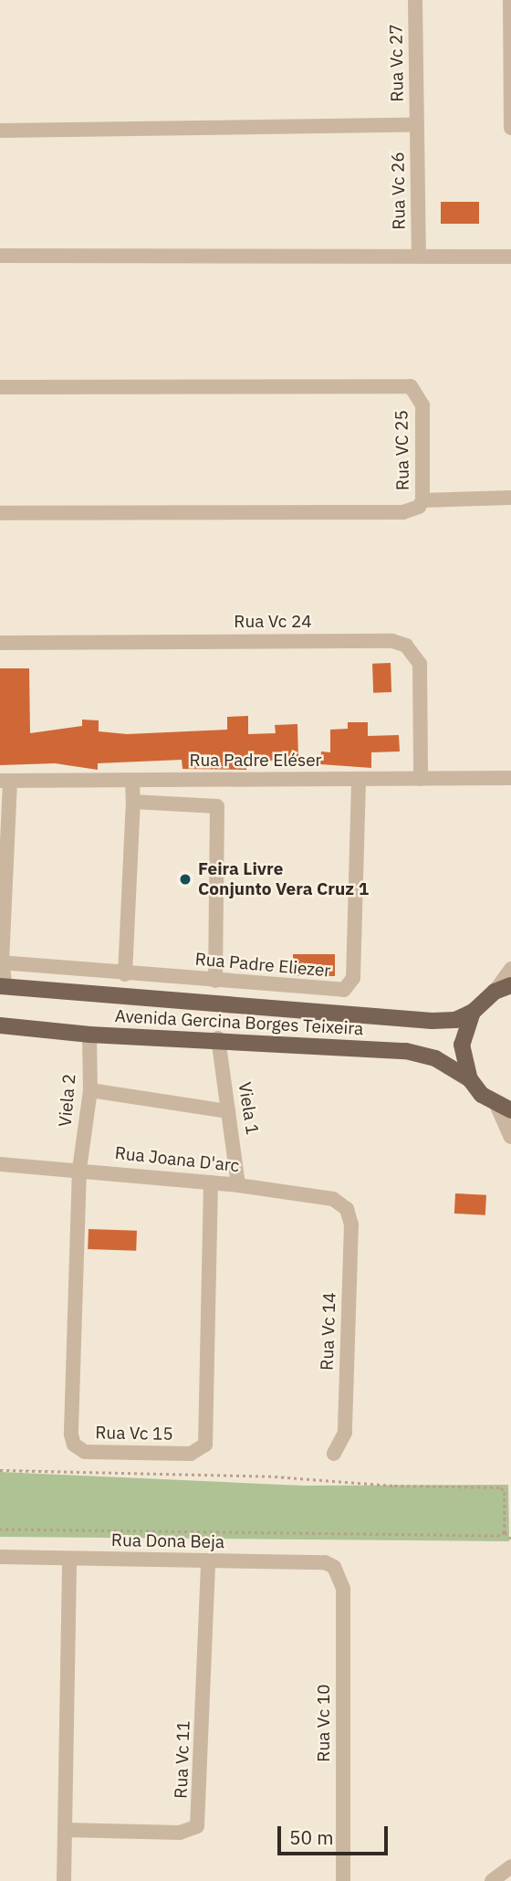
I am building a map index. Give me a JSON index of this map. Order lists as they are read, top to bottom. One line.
{"streets":{"main road":["Avenida Gercina Borges Teixeira"],"street":["Rua Vc 27","Rua Vc 26","Rua VC 25","Rua Vc 24","Rua Padre Eléser","Rua Padre Eliezer","Viela 2","Viela 1","Rua Joana D'arc","Rua Vc 14","Rua Vc 15","Rua Dona Beja","Rua Vc 10","Rua Vc 11"]},"crossings":[["Rua Vc 27","Rua Vc 26"],["Rua Vc 24","Rua Padre Eléser"],["Rua Padre Eléser","Rua Padre Eliezer"],["Avenida Gercina Borges Teixeira","Viela 2"],["Avenida Gercina Borges Teixeira","Viela 1"],["Viela 2","Rua Joana D'arc"],["Viela 2","Rua Vc 15"],["Viela 1","Rua Joana D'arc"],["Rua Joana D'arc","Rua Vc 14"],["Rua Joana D'arc","Rua Vc 15"],["Rua Dona Beja","Rua Vc 10"],["Rua Dona Beja","Rua Vc 11"]],"places":["Feira Livre Conjunto Vera Cruz 1"],"scale_bar":"50 m"}
